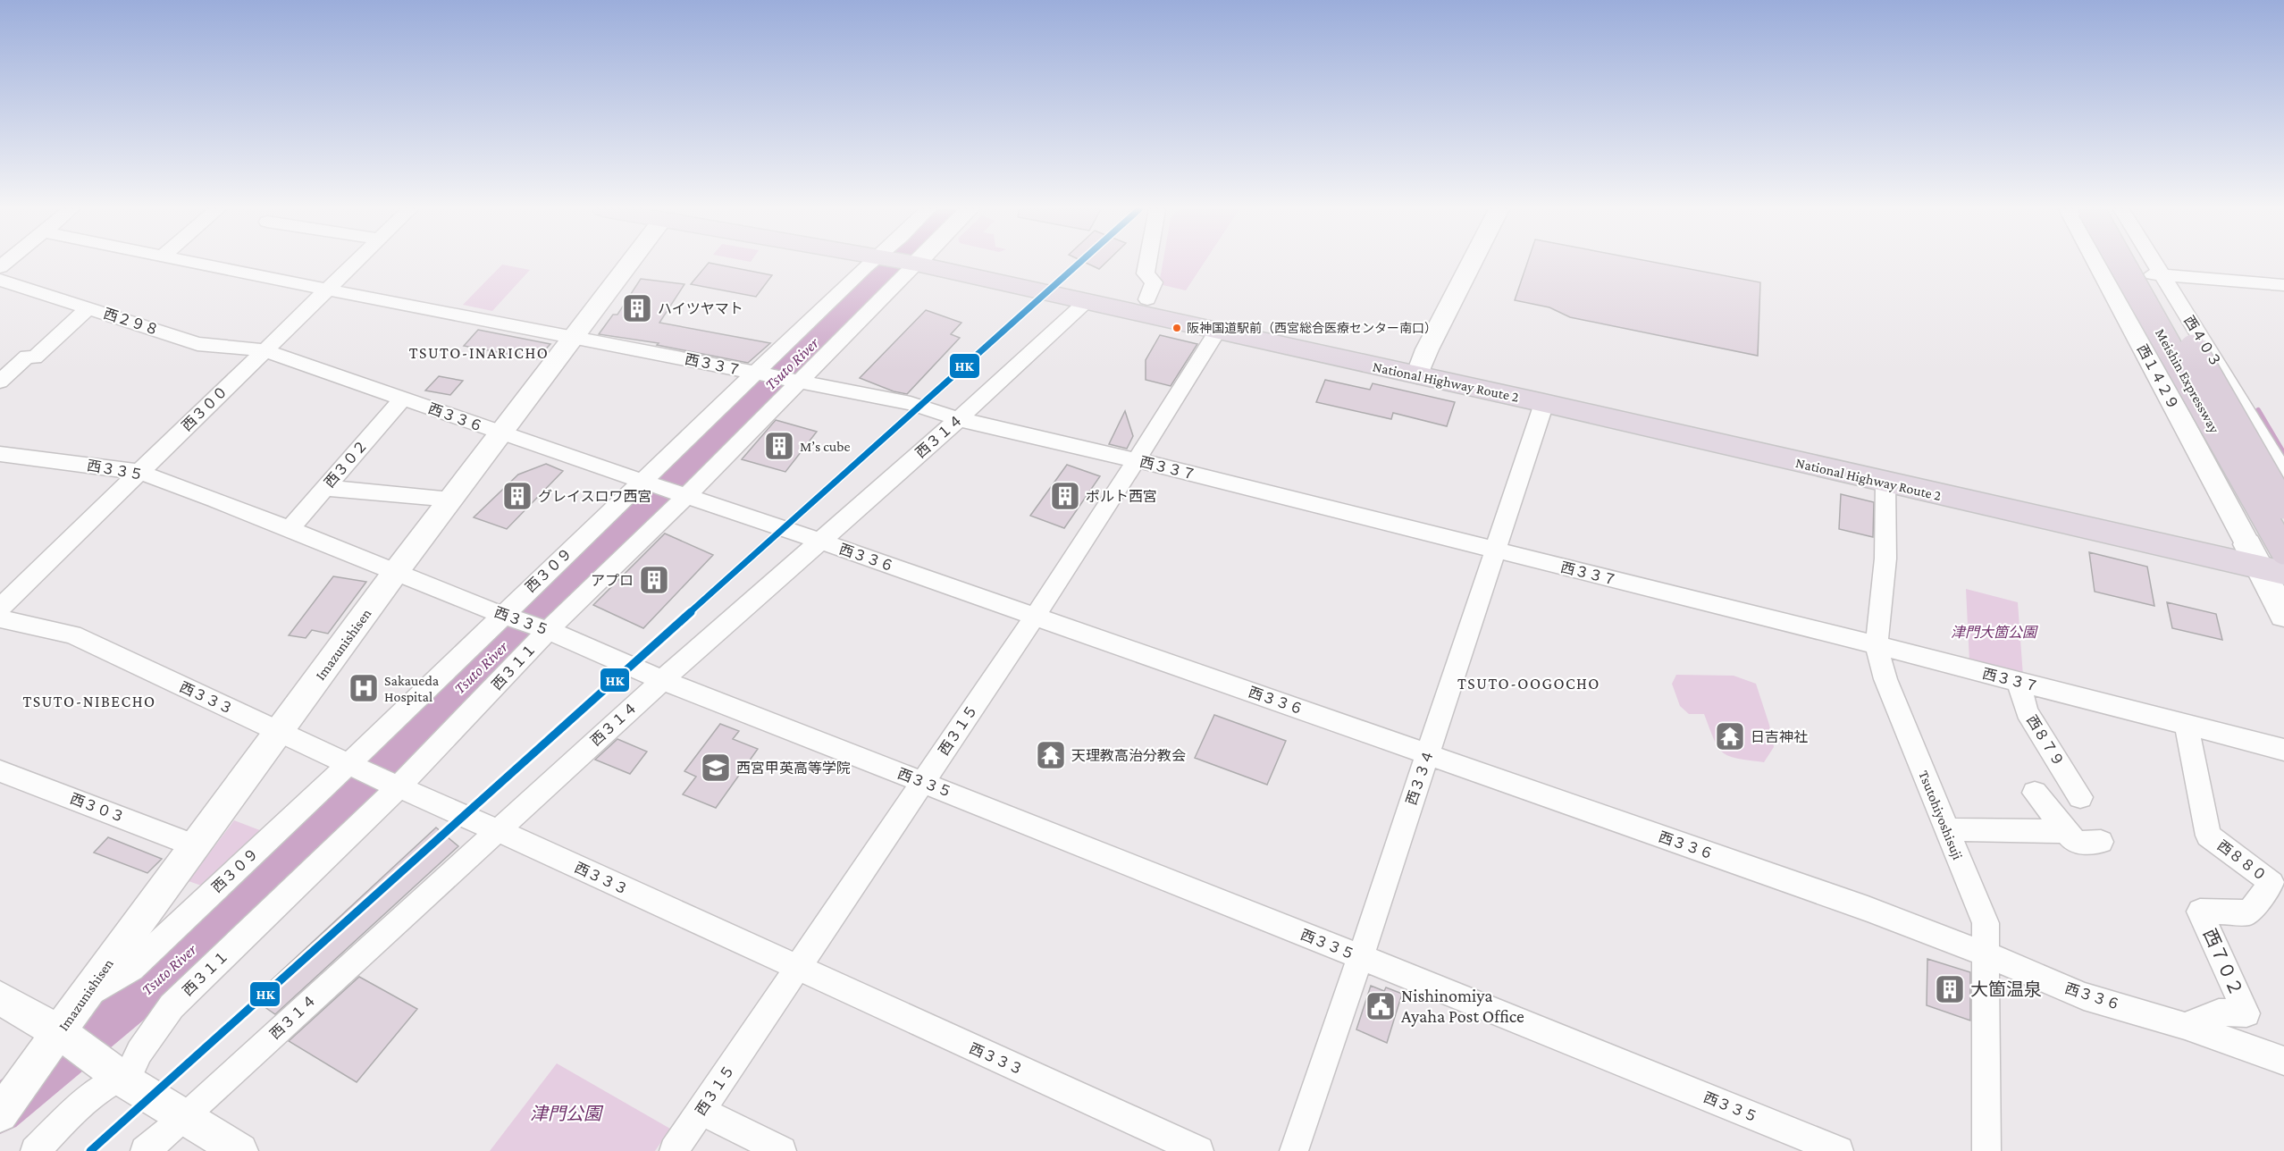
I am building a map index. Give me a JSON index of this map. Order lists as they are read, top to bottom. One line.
{"streets":{"highway":["Meishin Expressway","National Highway Route 2"],"street":["西２９８","西４０３","西３３７","西１４２９","西３００","西３３６","西３１４","西３０２","西３３５","西３０９","Imazunishisen","西３１１","西３３３","西３１５","西８７９","西３３４","西３０３","Tsutohiyoshisuji","西８８０","西７０２"]},"crossings":[["西２９８","西３００"],["西２９８","西３３６"],["西３３７","西３００"],["西３３７","西３１４"],["西３３７","西３０９"],["西３３７","Imazunishisen"],["西３３７","西３１１"],["西３３７","西３１５"],["西３３７","西８７９"],["西３３７","西３３４"],["西３３７","Tsutohiyoshisuji"],["西３３７","西８８０"],["西１４２９","Meishin Expressway"],["西１４２９","National Highway Route 2"],["Meishin Expressway","National Highway Route 2"],["National Highway Route 2","西３１４"],["National Highway Route 2","西３１５"],["National Highway Route 2","西３３４"],["National Highway Route 2","Tsutohiyoshisuji"],["西３００","西３３６"],["西３００","西３３５"],["西３３６","西３１４"],["西３３６","西３０２"],["西３３６","西３０９"],["西３３６","Imazunishisen"],["西３３６","西３１１"],["西３３６","西３１５"],["西３３６","西３３４"],["西３３６","Tsutohiyoshisuji"],["西３３６","西７０２"],["西３１４","西３３５"],["西３１４","西３３３"],["西３０２","西３３５"],["西３３５","西３０９"],["西３３５","Imazunishisen"],["西３３５","西３１１"],["西３３５","西３１５"],["西３３５","西３３４"],["西３０９","Imazunishisen"],["西３０９","西３３３"],["Imazunishisen","西３３３"],["Imazunishisen","西３０３"],["西３１１","西３３３"],["西３３３","西３１５"],["西８８０","西７０２"]],"districts":["TSUTO-INARICHO","TSUTO-OOGOCHO","TSUTO-NIBECHO"],"water":["Tsuto River"],"parks":["津門大箇公園","津門公園"],"places":{"building":["ハイツヤマト","M’s cube","グレイスロワ西宮","ポルト西宮","アプロ","大箇温泉"],"other":["阪神国道駅前（西宮総合医療センター南口）"],"hospital":["Sakaueda Hospital"],"temple":["日吉神社","天理教高治分教会"],"school or university":["西宮甲英高等学院"],"public building":["Nishinomiya Ayaha Post Office"]},"lines":["transit line HK"]}
